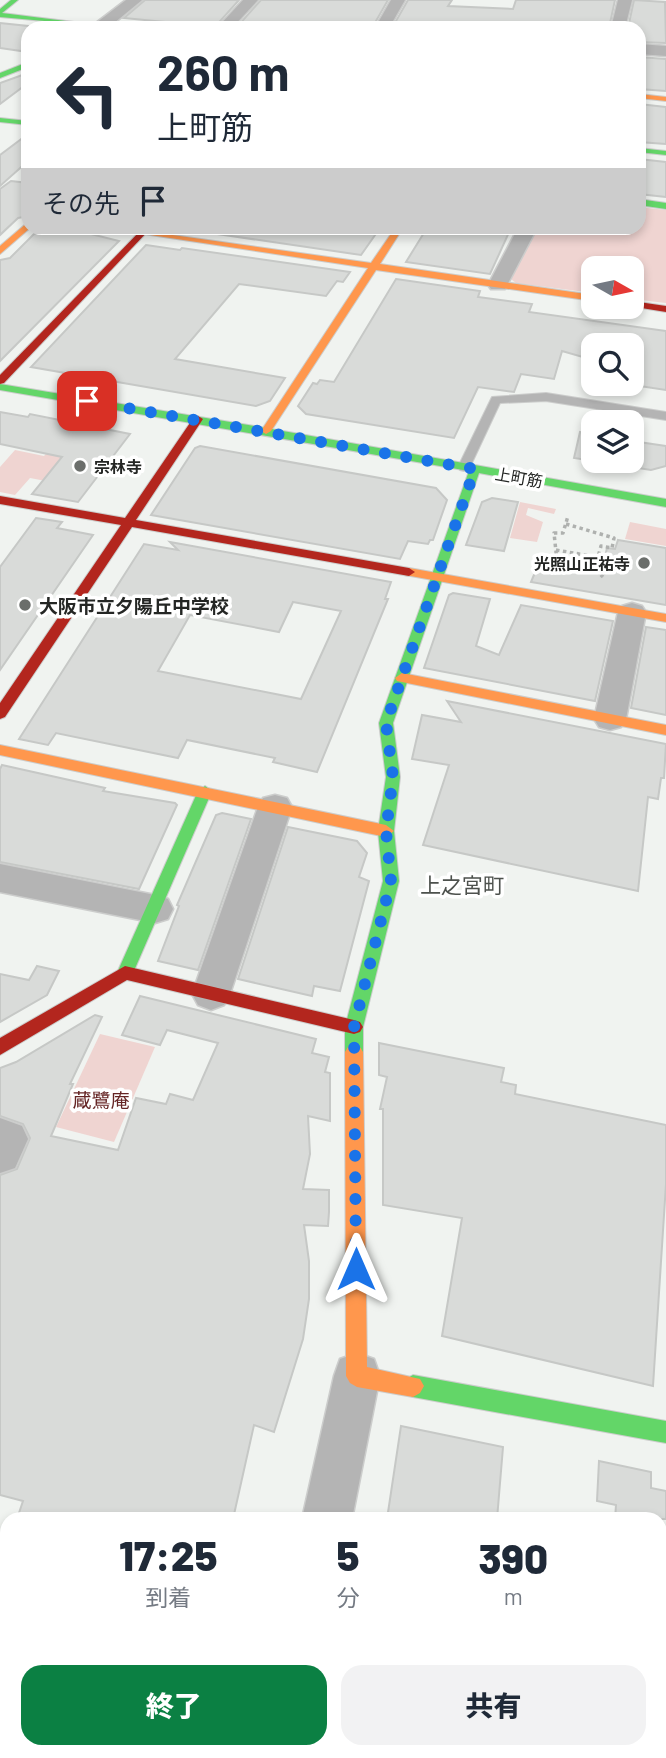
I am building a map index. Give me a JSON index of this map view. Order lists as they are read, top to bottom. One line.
{"streets":{"street":["上町筋"]},"districts":["上之宮町"],"parks":["蔵鷺庵"],"places":["宗林寺","光照山正祐寺","大阪市立夕陽丘中学校"],"north":"right","page":{"turn":["260 m","上町筋"],"then":"その先","eta":["17:25","到着","5","分","390","m"],"buttons":["終了","共有"]}}
